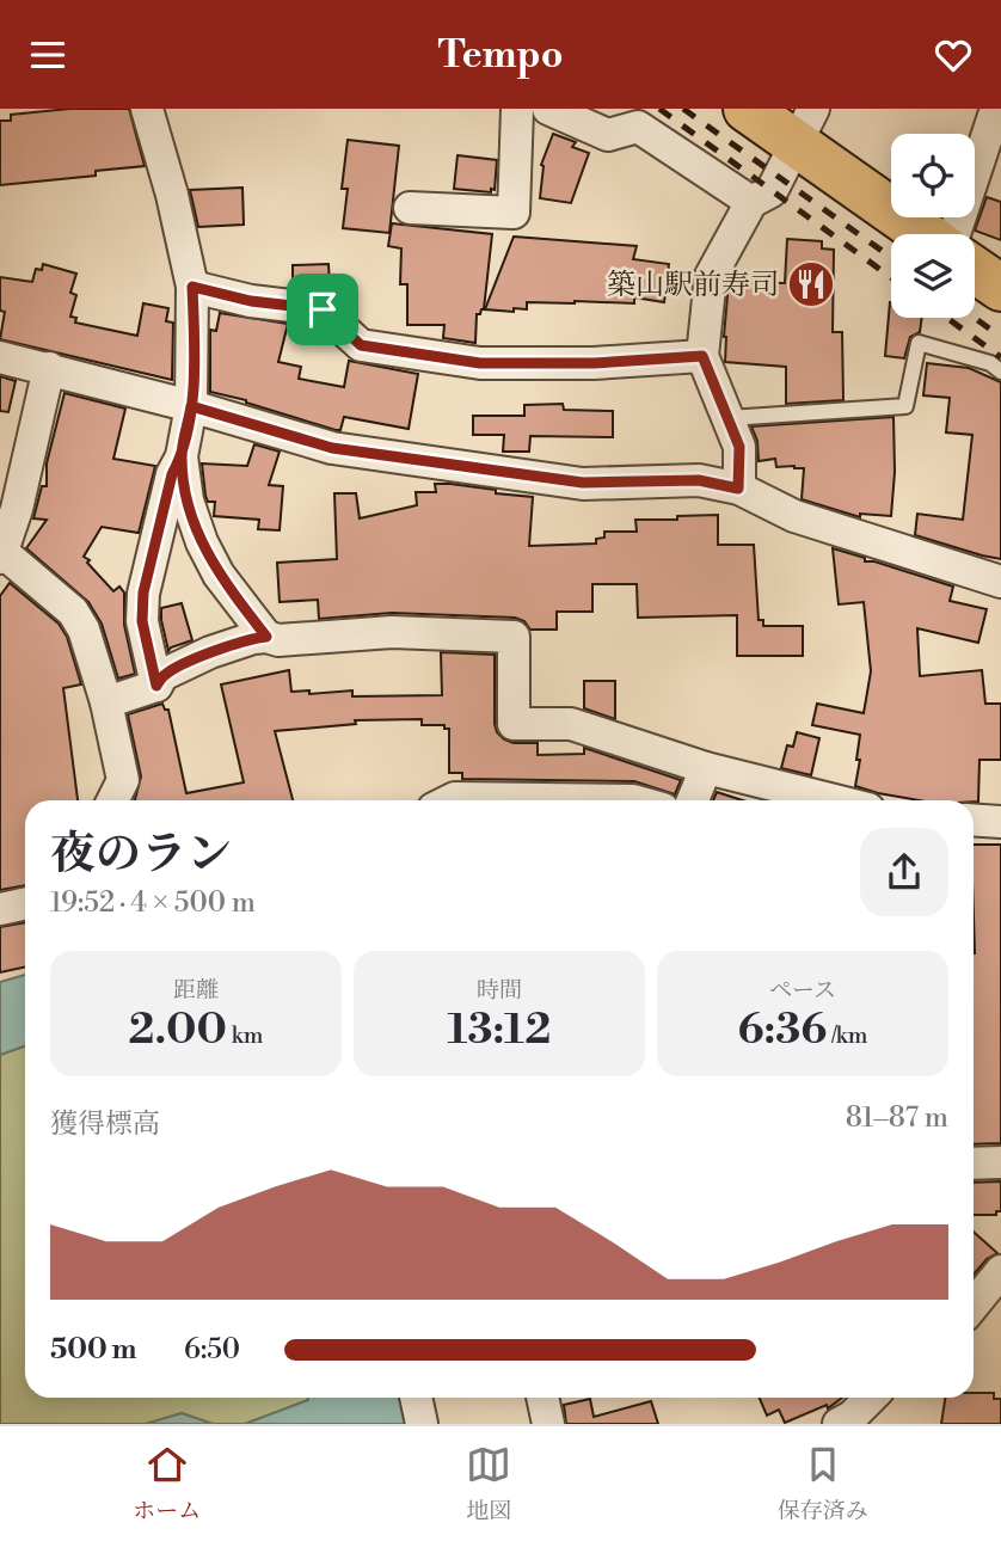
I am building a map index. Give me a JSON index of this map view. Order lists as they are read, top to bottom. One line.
{"places":{"restaurant":["築山駅前寿司"]},"page":{"header":"Tempo","heading":["夜のラン","19:52 · 4 × 500 m"],"stats":[["距離","2.00 km"],["時間","13:12"],["ペース","6:36 /km"]],"chart":["獲得標高","81–87 m"],"list":[{"name":"500 m","note":"6:50"}],"tabs":["ホーム","地図","保存済み"]}}
